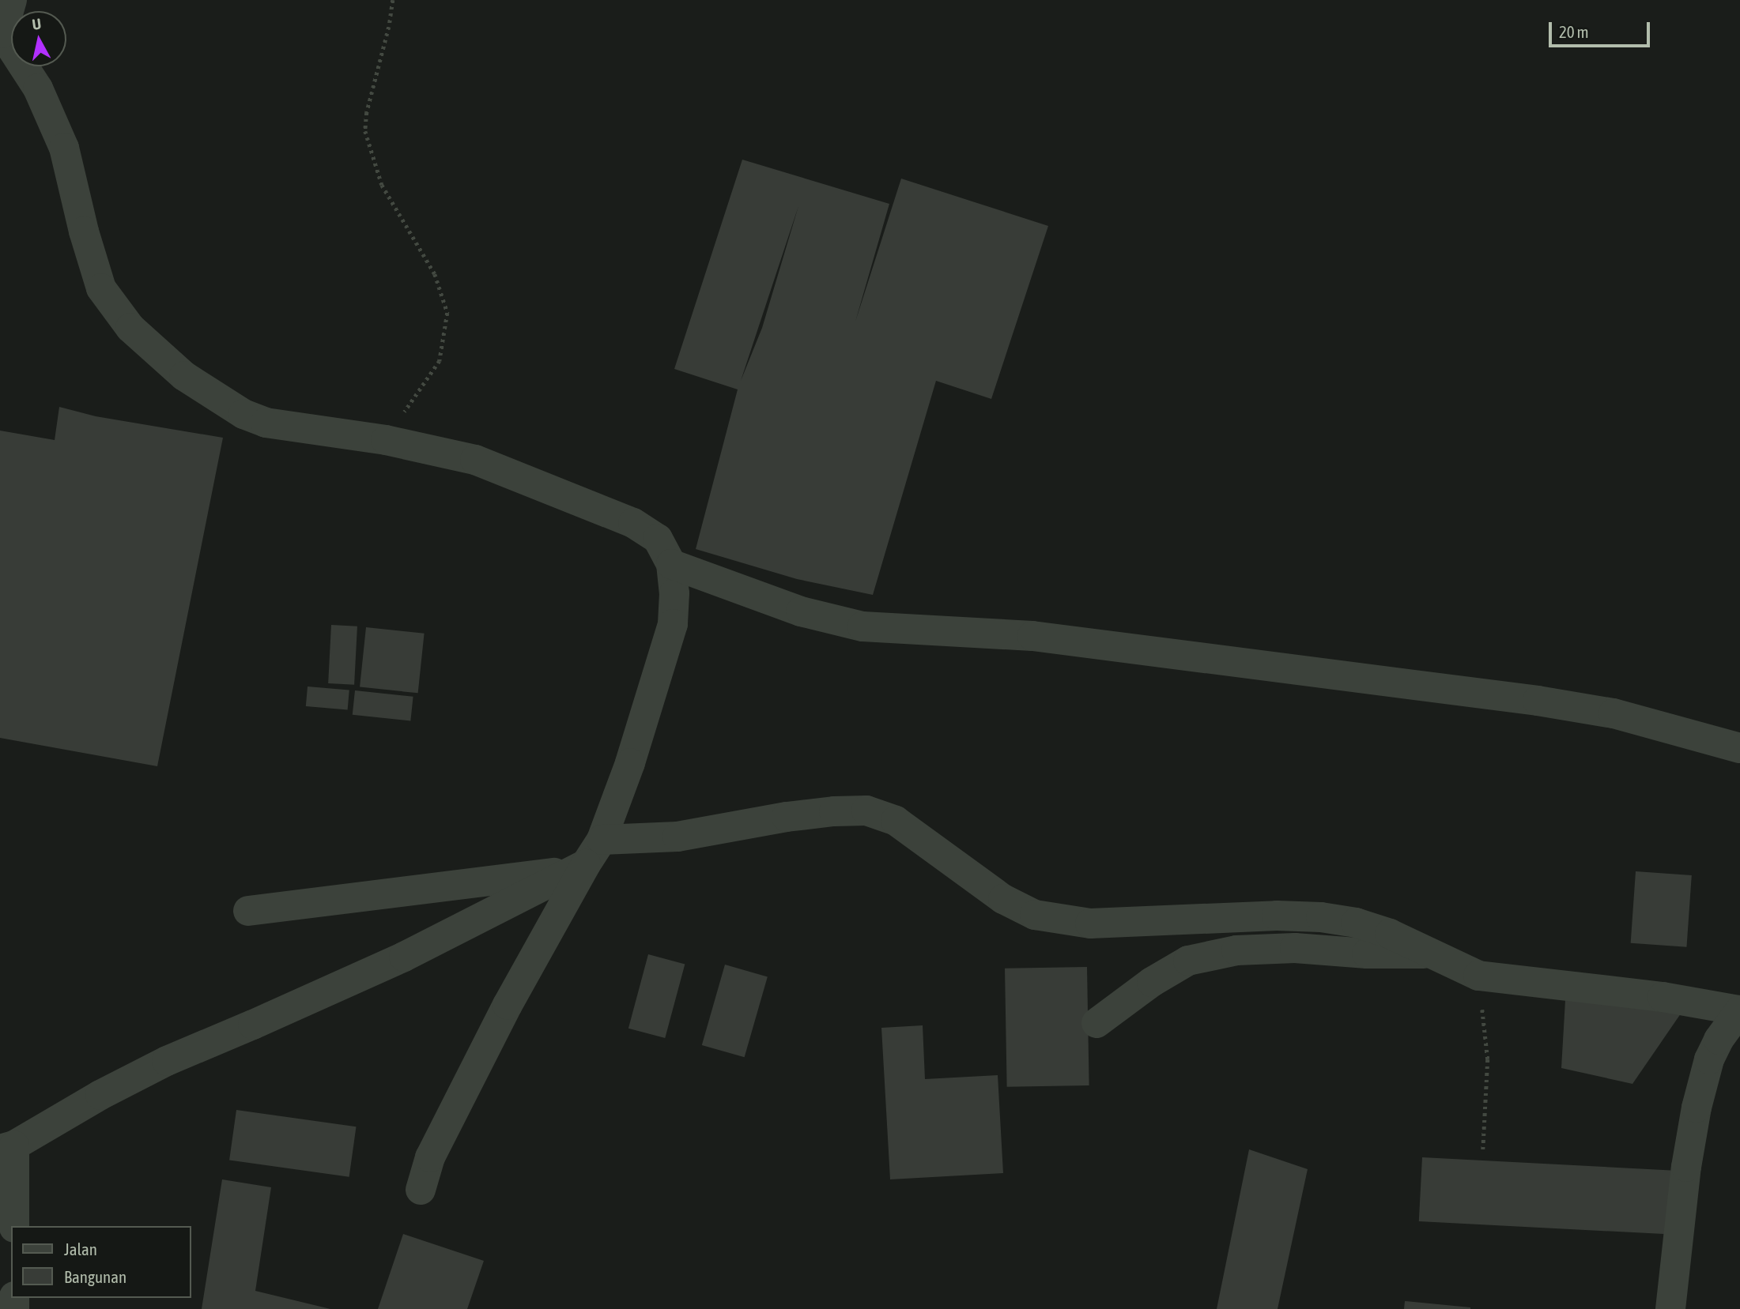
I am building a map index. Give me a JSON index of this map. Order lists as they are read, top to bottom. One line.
{"legend":["Jalan","Bangunan"],"scale_bar":"20 m","north":"top"}
